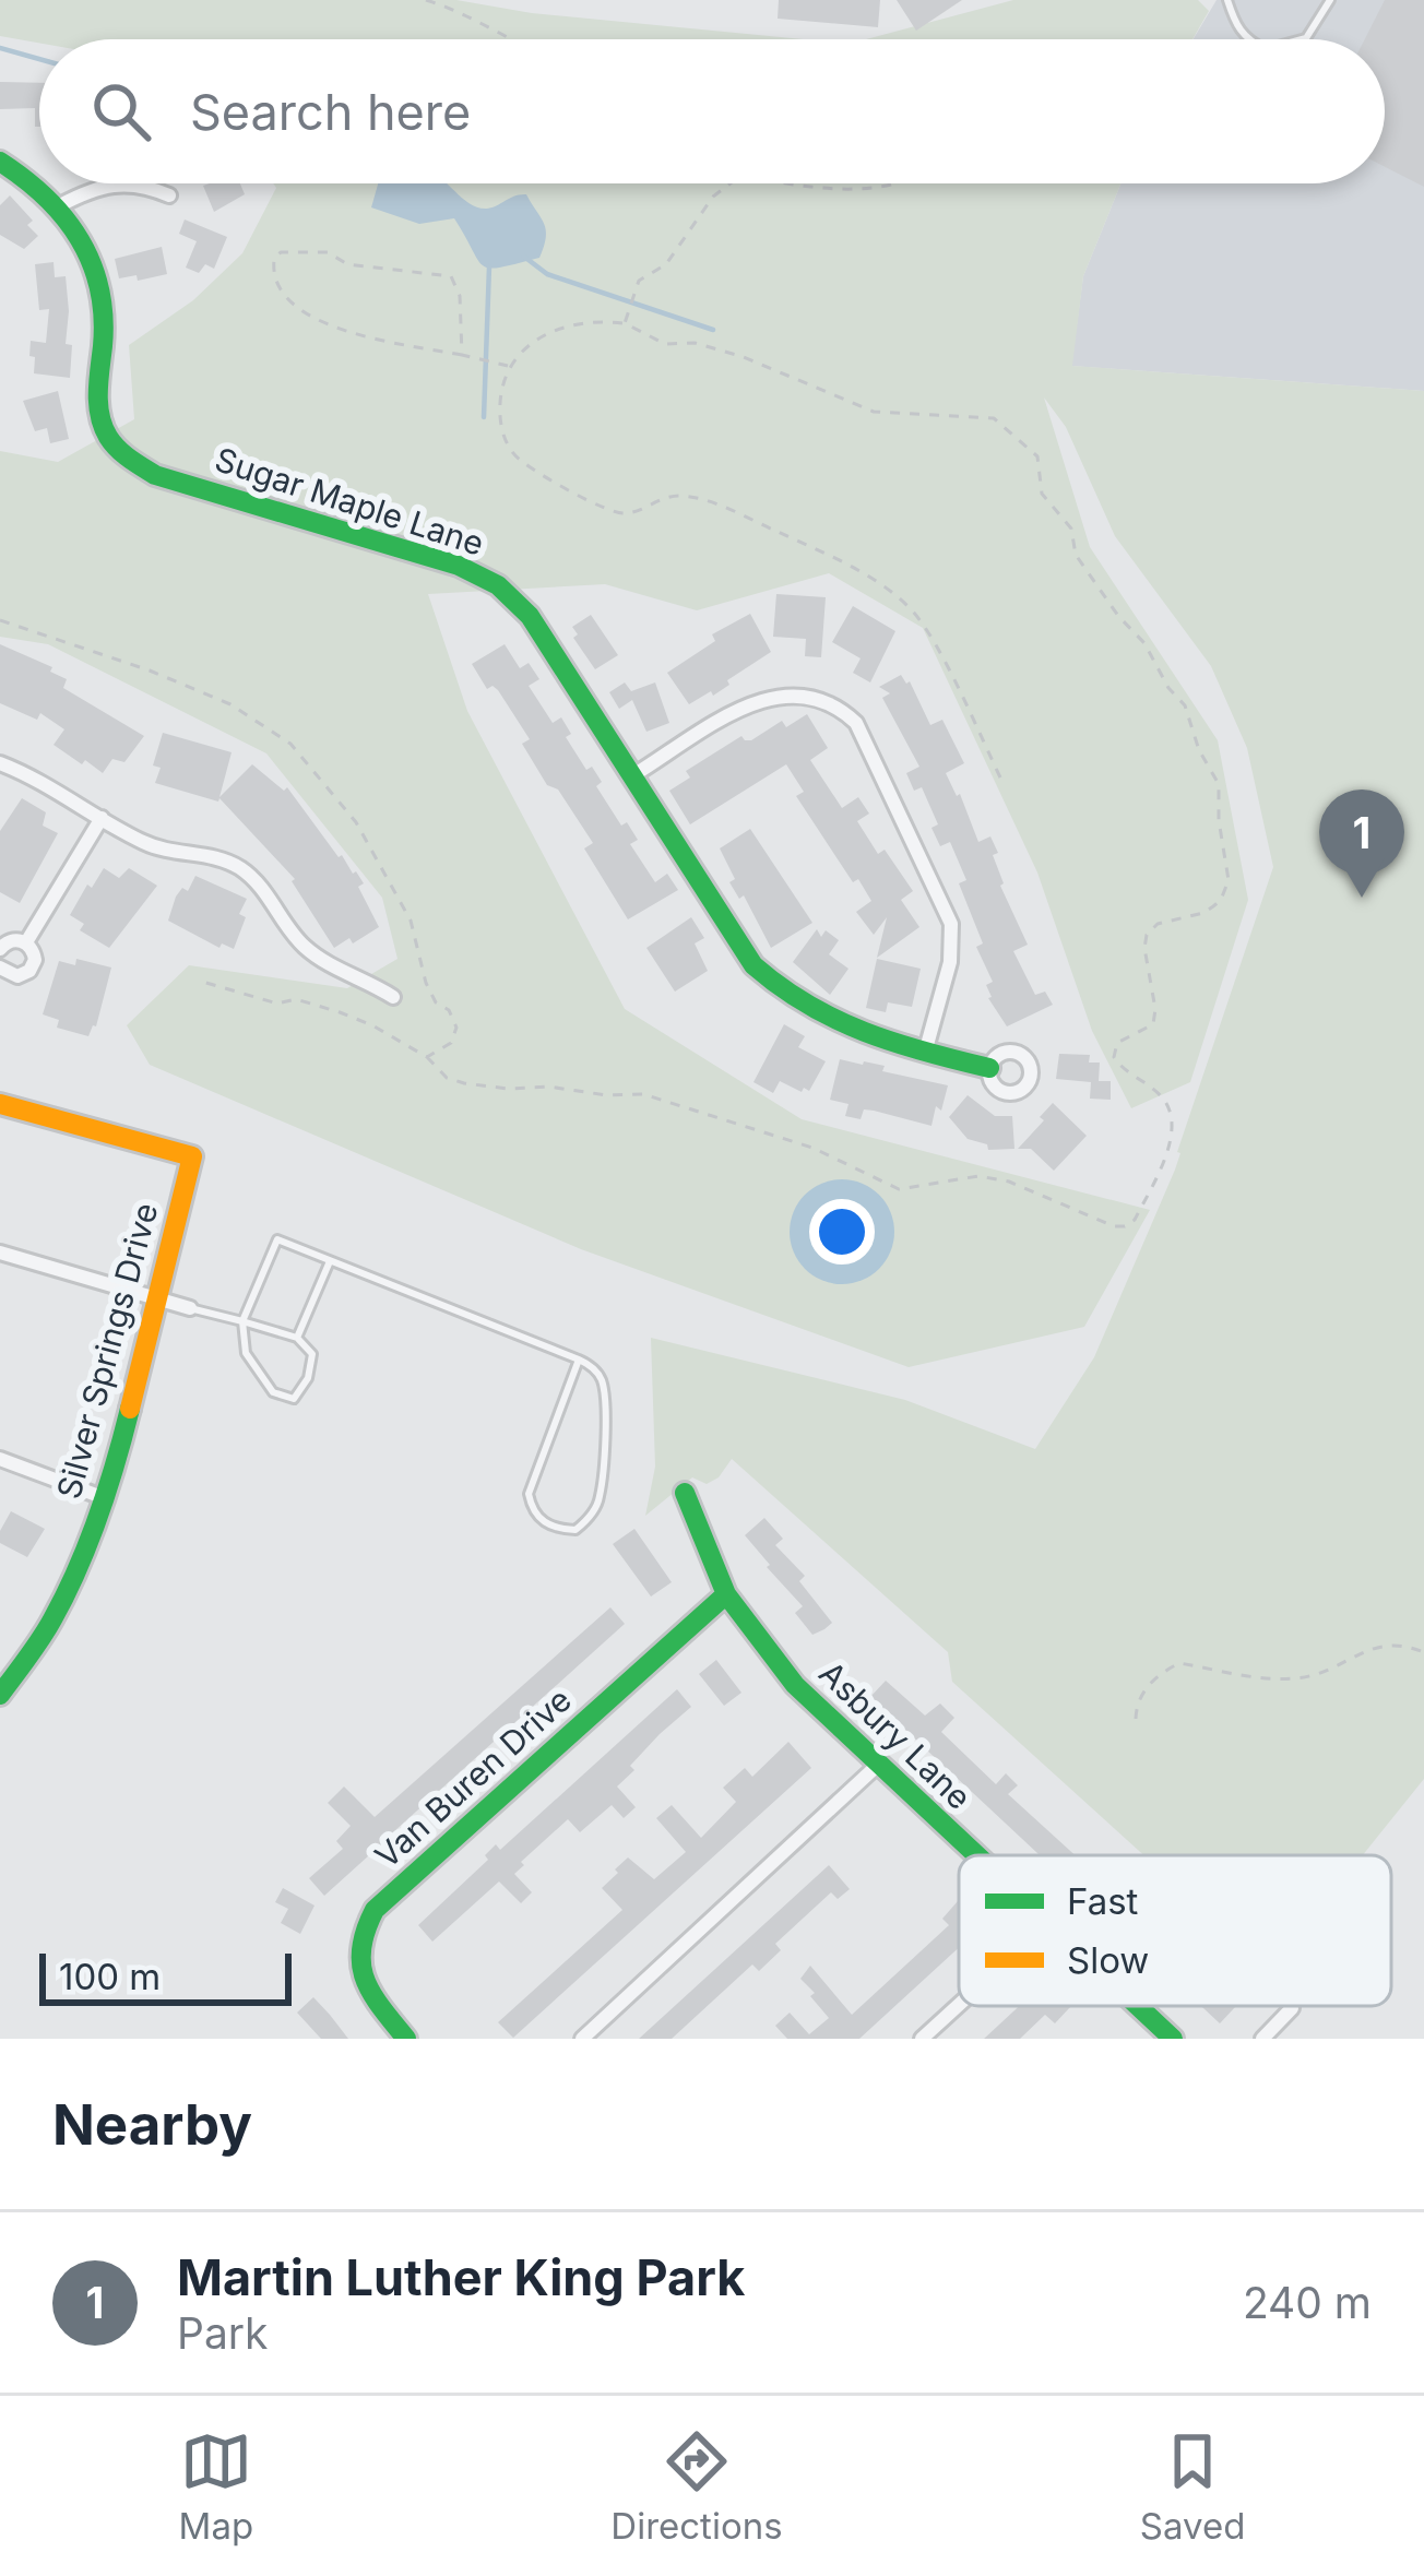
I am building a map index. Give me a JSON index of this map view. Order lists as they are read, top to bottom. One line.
{"streets":{"street":["Sugar Maple Lane","Silver Springs Drive","Asbury Lane","Van Buren Drive"]},"crossings":[["Asbury Lane","Van Buren Drive"]],"legend":["Fast","Slow"],"scale_bar":"100 m","page":{"search":"Search here","pins":"1","scale":"100 m","heading":"Nearby","list":[{"mark":"1","name":"Martin Luther King Park","note":"Park","value":"240 m"}],"nav":["Map","Directions","Saved"]}}
